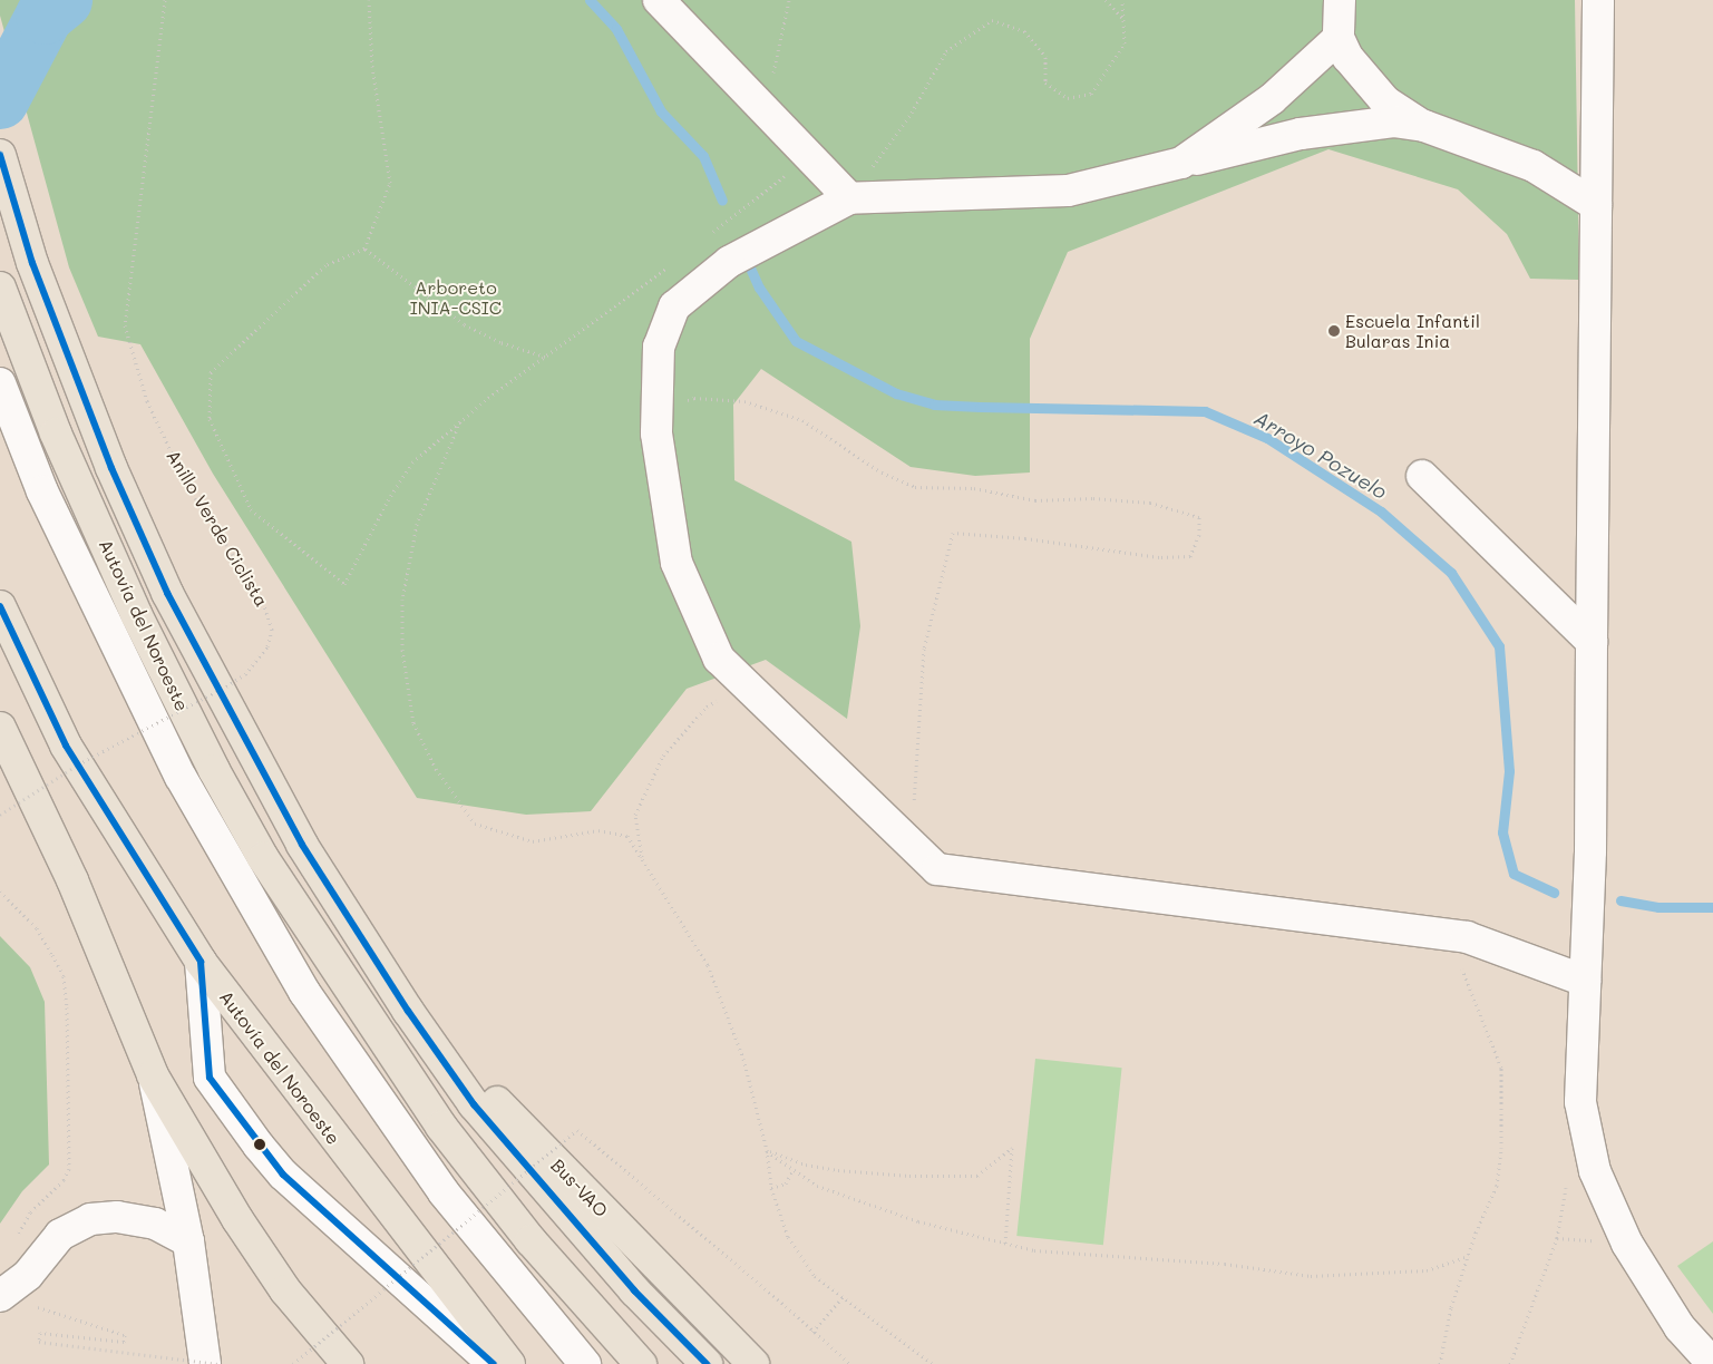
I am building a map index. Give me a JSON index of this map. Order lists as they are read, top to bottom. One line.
{"streets":{"highway":["Autovía del Noroeste","Bus-VAO"],"path":["Anillo Verde Ciclista"]},"crossings":[["Autovía del Noroeste","Bus-VAO"]],"water":["Arroyo Pozuelo"],"parks":["Arboreto INIA-CSIC"],"places":["Escuela Infantil Bularas Inia"]}
